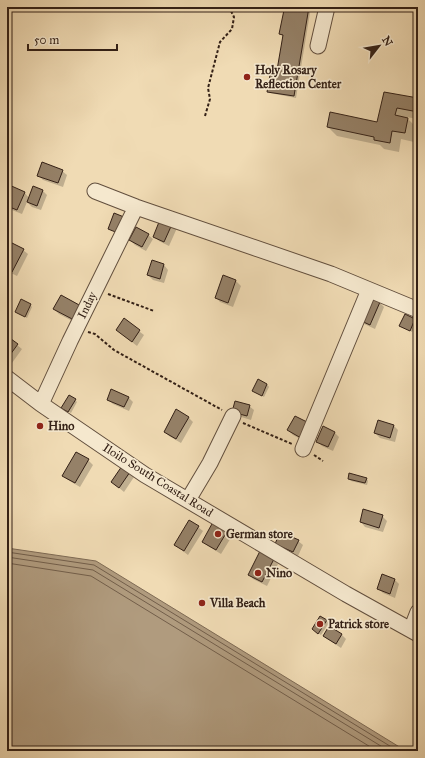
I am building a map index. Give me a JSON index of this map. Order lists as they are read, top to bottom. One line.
{"streets":{"street":["Inday","Iloilo South Coastal Road"]},"crossings":[["Inday","Iloilo South Coastal Road"]],"places":["Holy Rosary Reflection Center","Hino","German store","Nino","Villa Beach","Patrick store"],"scale_bar":"50 m","north":"top right"}
